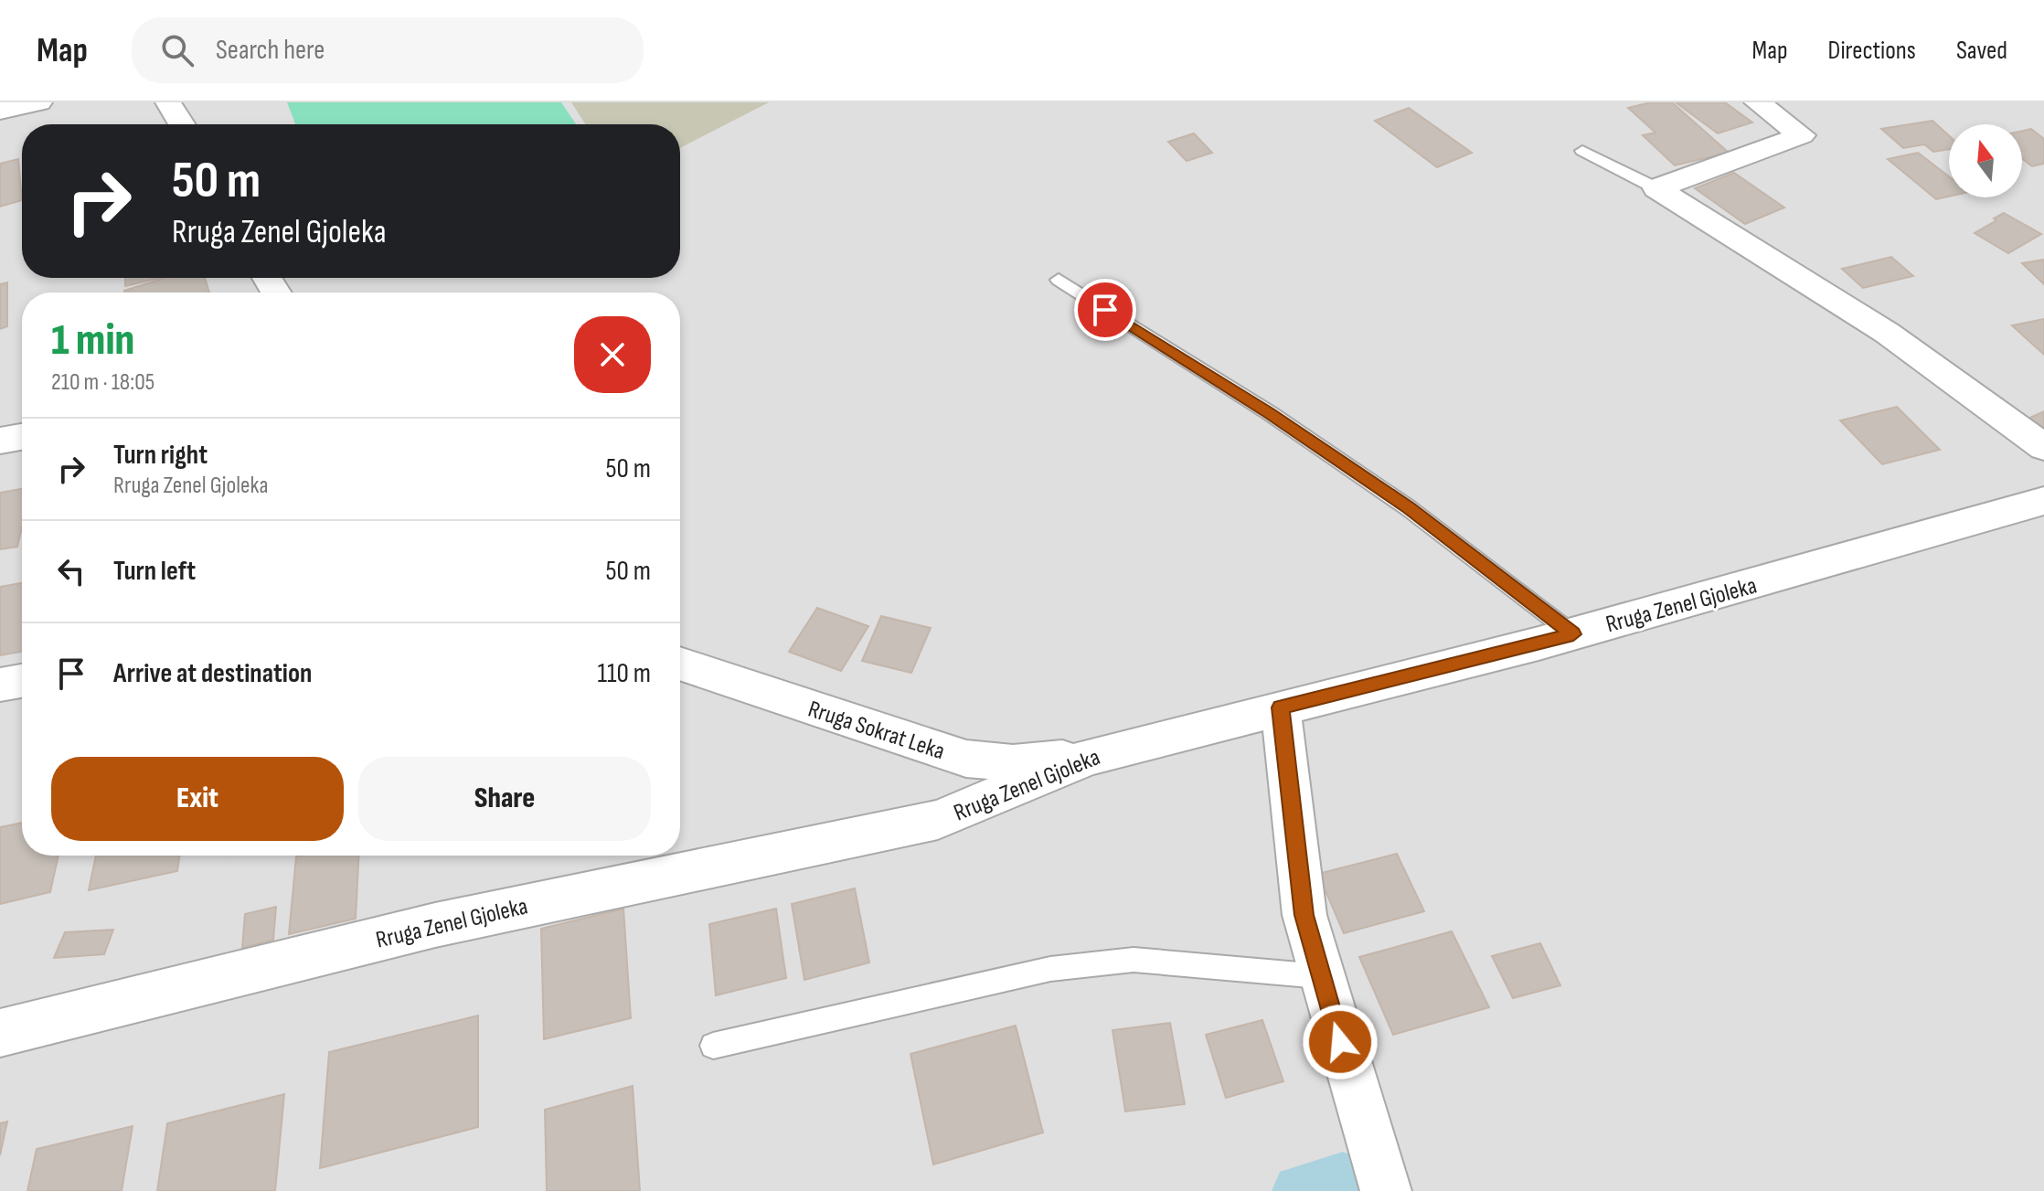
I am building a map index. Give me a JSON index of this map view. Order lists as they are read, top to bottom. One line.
{"streets":{"street":["Rruga Zenel Gjoleka","Rruga Sokrat Leka"]},"crossings":[["Rruga Zenel Gjoleka","Rruga Sokrat Leka"]],"north":"top","page":{"header":"Map","search":"Search here","nav":["Map","Directions","Saved"],"turn":["50 m","Rruga Zenel Gjoleka"],"heading":["1 min","210 m · 18:05"],"list":[{"name":"Turn right","note":"Rruga Zenel Gjoleka","value":"50 m"},{"name":"Turn left","value":"50 m"},{"name":"Arrive at destination","value":"110 m"}],"buttons":["Exit","Share"]}}
